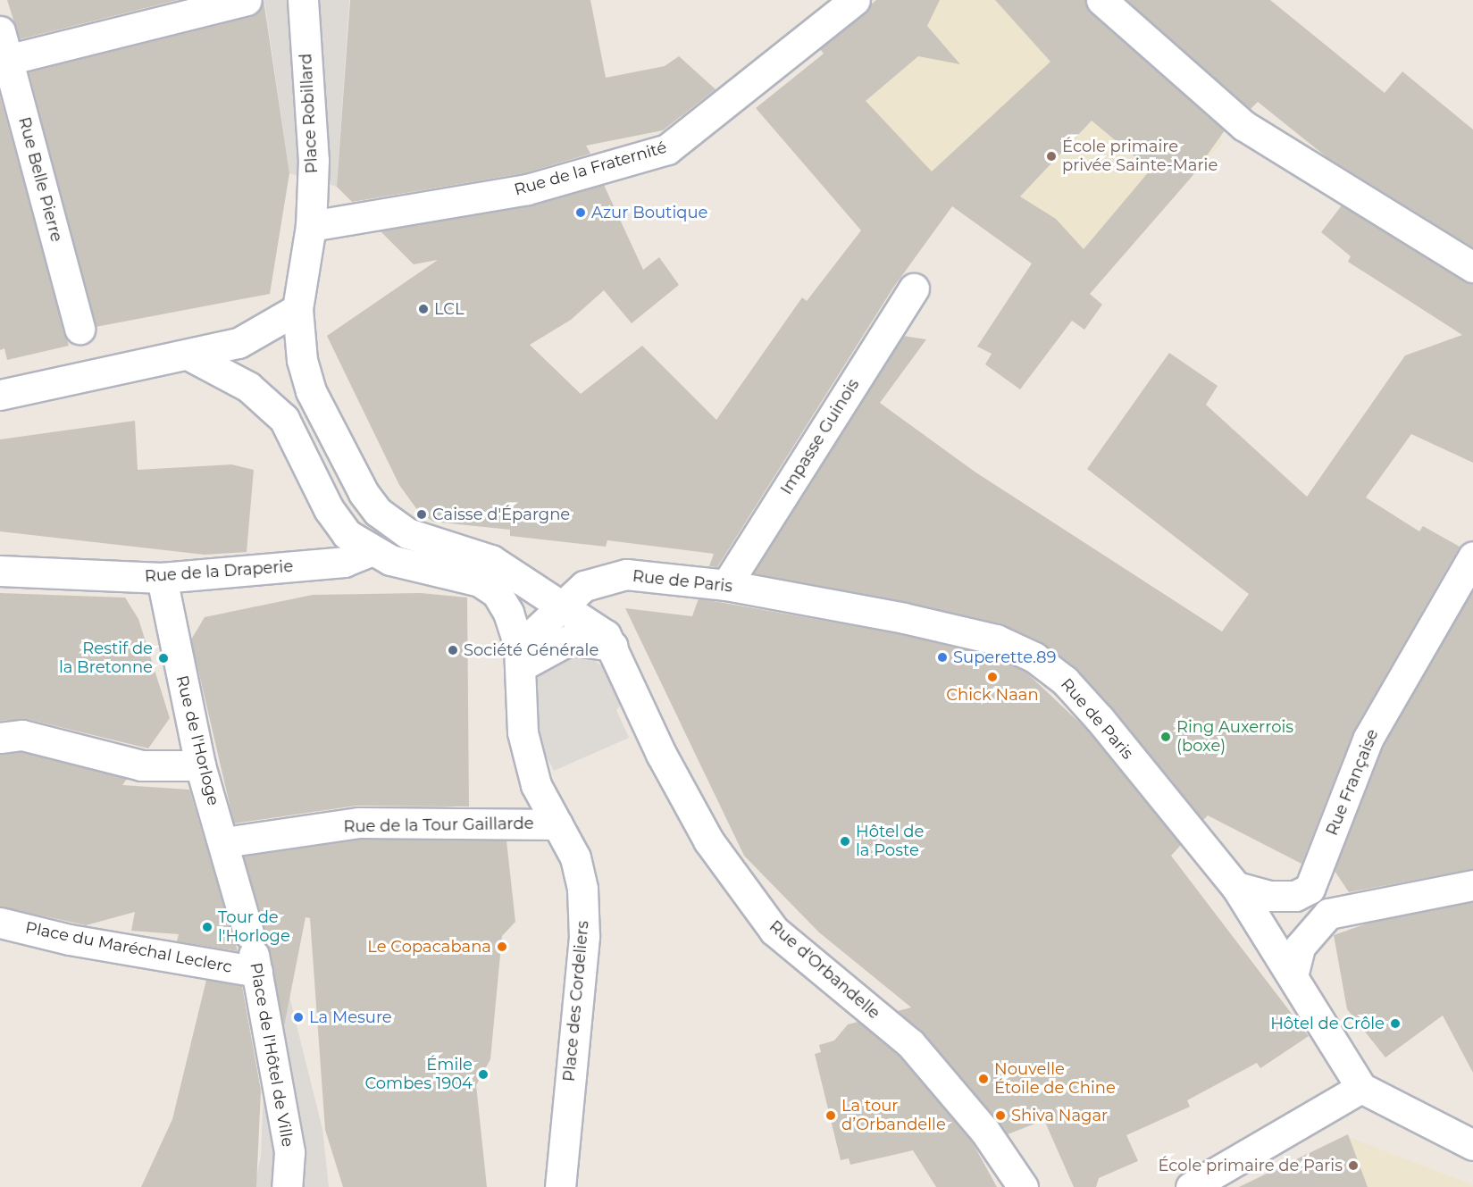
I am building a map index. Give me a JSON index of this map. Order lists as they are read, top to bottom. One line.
{"streets":{"street":["Place Robillard","Rue de la Fraternité","Rue Belle Pierre","Impasse Guinois","Rue de la Draperie","Rue de Paris","Rue de l'Horloge","Rue Française","Rue de la Tour Gaillarde","Place du Maréchal Leclerc","Rue d'Orbandelle","Place des Cordeliers","Place de l'Hôtel de Ville"]},"crossings":[["Place Robillard","Rue de la Fraternité"],["Place Robillard","Rue d'Orbandelle"],["Impasse Guinois","Rue de Paris"],["Rue de la Draperie","Rue de l'Horloge"],["Rue de la Draperie","Place des Cordeliers"],["Rue de Paris","Rue Française"],["Rue de Paris","Rue d'Orbandelle"],["Rue de Paris","Place des Cordeliers"],["Rue de l'Horloge","Rue de la Tour Gaillarde"],["Rue de l'Horloge","Place du Maréchal Leclerc"],["Rue de l'Horloge","Place de l'Hôtel de Ville"],["Rue de la Tour Gaillarde","Place des Cordeliers"],["Place du Maréchal Leclerc","Place de l'Hôtel de Ville"]],"places":["École primaire privée Sainte-Marie","Azur Boutique","LCL","Caisse d'Épargne","Société Générale","Superette.89","Restif de la Bretonne","Chick Naan","Ring Auxerrois (boxe)","Hôtel de la Poste","Tour de l'Horloge","Le Copacabana","La Mesure","Hôtel de Crôle","Émile Combes 1904","Nouvelle Étoile de Chine","La tour d’Orbandelle","Shiva Nagar","École primaire de Paris"]}
